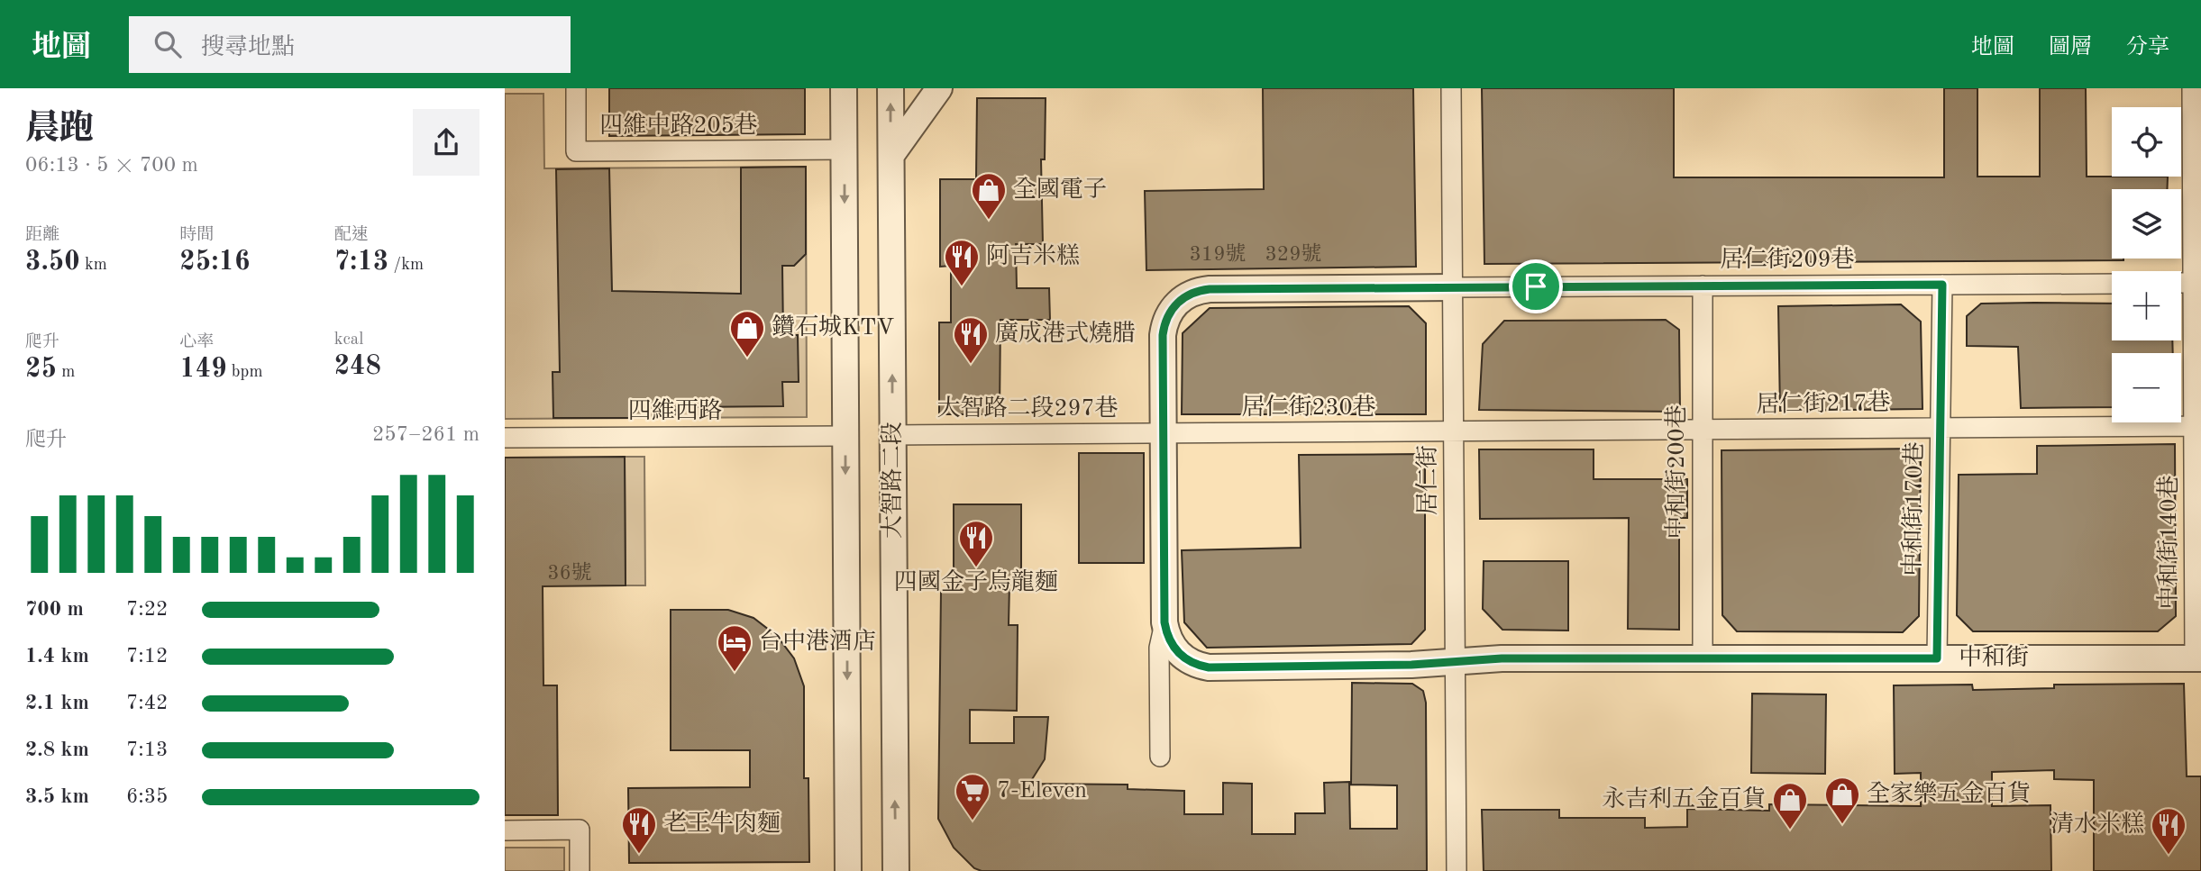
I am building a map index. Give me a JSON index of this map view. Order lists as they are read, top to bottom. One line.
{"streets":{"street":["四維中路205巷","居仁街209巷","居仁街217巷","居仁街230巷","大智路二段297巷","四維西路","中和街200巷","大智路二段","居仁街","中和街170巷","中和街140巷","中和街"]},"crossings":[["四維中路205巷","大智路二段"],["居仁街209巷","中和街200巷"],["居仁街209巷","居仁街"],["居仁街209巷","中和街170巷"],["居仁街209巷","中和街"],["居仁街217巷","居仁街230巷"],["居仁街217巷","中和街200巷"],["居仁街217巷","居仁街"],["居仁街217巷","中和街170巷"],["居仁街217巷","中和街140巷"],["居仁街230巷","大智路二段297巷"],["居仁街230巷","居仁街"],["居仁街230巷","中和街"],["大智路二段297巷","大智路二段"],["大智路二段297巷","中和街"],["四維西路","大智路二段"],["中和街200巷","中和街"],["居仁街","中和街"],["中和街170巷","中和街"],["中和街140巷","中和街"]],"places":{"shop":["全國電子","鑽石城KTV","全家樂五金百貨","永吉利五金百貨"],"restaurant":["阿吉米糕","廣成港式燒腊","四國金子烏龍麵","老王牛肉麵","清水米糕"],"hotel":["台中港酒店"],"supermarket":["7-Eleven"]},"house_numbers":["319號","329號","36號"],"page":{"header":"地圖","search":"搜尋地點","nav":["地圖","圖層","分享"],"heading":["晨跑","06:13 · 5 × 700 m"],"map_buttons":["+","−"],"stats":[["距離","3.50 km"],["時間","25:16"],["配速","7:13 /km"],["爬升","25 m"],["心率","149 bpm"],["kcal","248"]],"chart":["爬升","257–261 m"],"list":[{"name":"700 m","note":"7:22"},{"name":"1.4 km","note":"7:12"},{"name":"2.1 km","note":"7:42"},{"name":"2.8 km","note":"7:13"},{"name":"3.5 km","note":"6:35"}]}}
